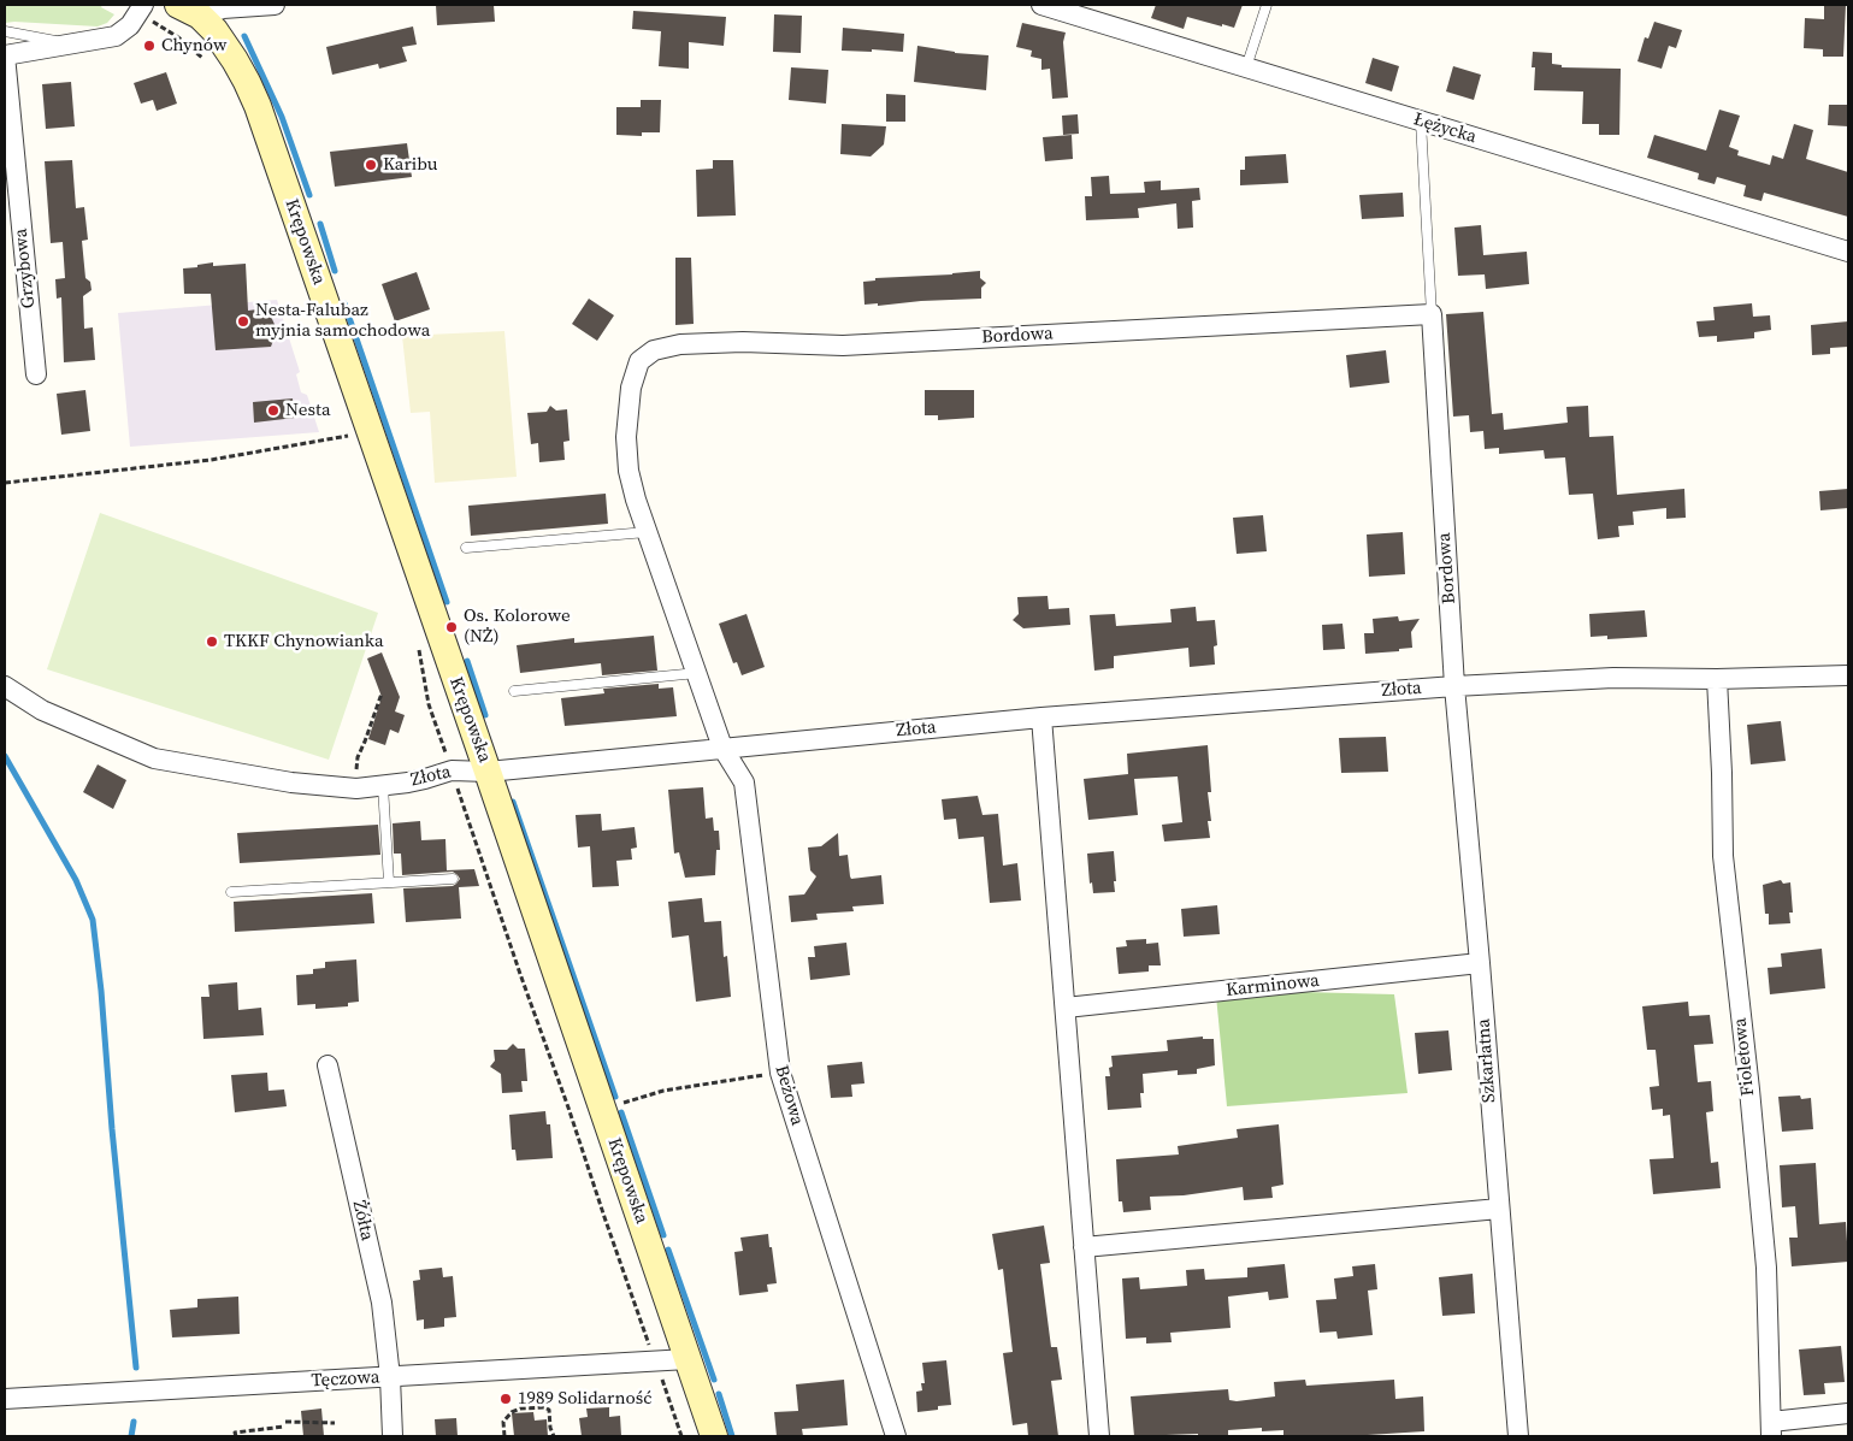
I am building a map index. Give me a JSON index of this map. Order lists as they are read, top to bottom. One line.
{"streets":{"street":["Łężycka","Krępowska","Grzybowa","Bordowa","Złota","Karminowa","Fioletowa","Szkarłatna","Beżowa","Żółta","Tęczowa"]},"crossings":[["Krępowska","Złota"],["Krępowska","Tęczowa"],["Bordowa","Złota"],["Bordowa","Szkarłatna"],["Bordowa","Beżowa"],["Złota","Fioletowa"],["Złota","Szkarłatna"],["Złota","Beżowa"],["Karminowa","Szkarłatna"],["Żółta","Tęczowa"]],"places":["Chynów","Karibu","Nesta-Falubaz myjnia samochodowa","Nesta","Os. Kolorowe (NŻ)","TKKF Chynowianka","1989 Solidarność"]}
